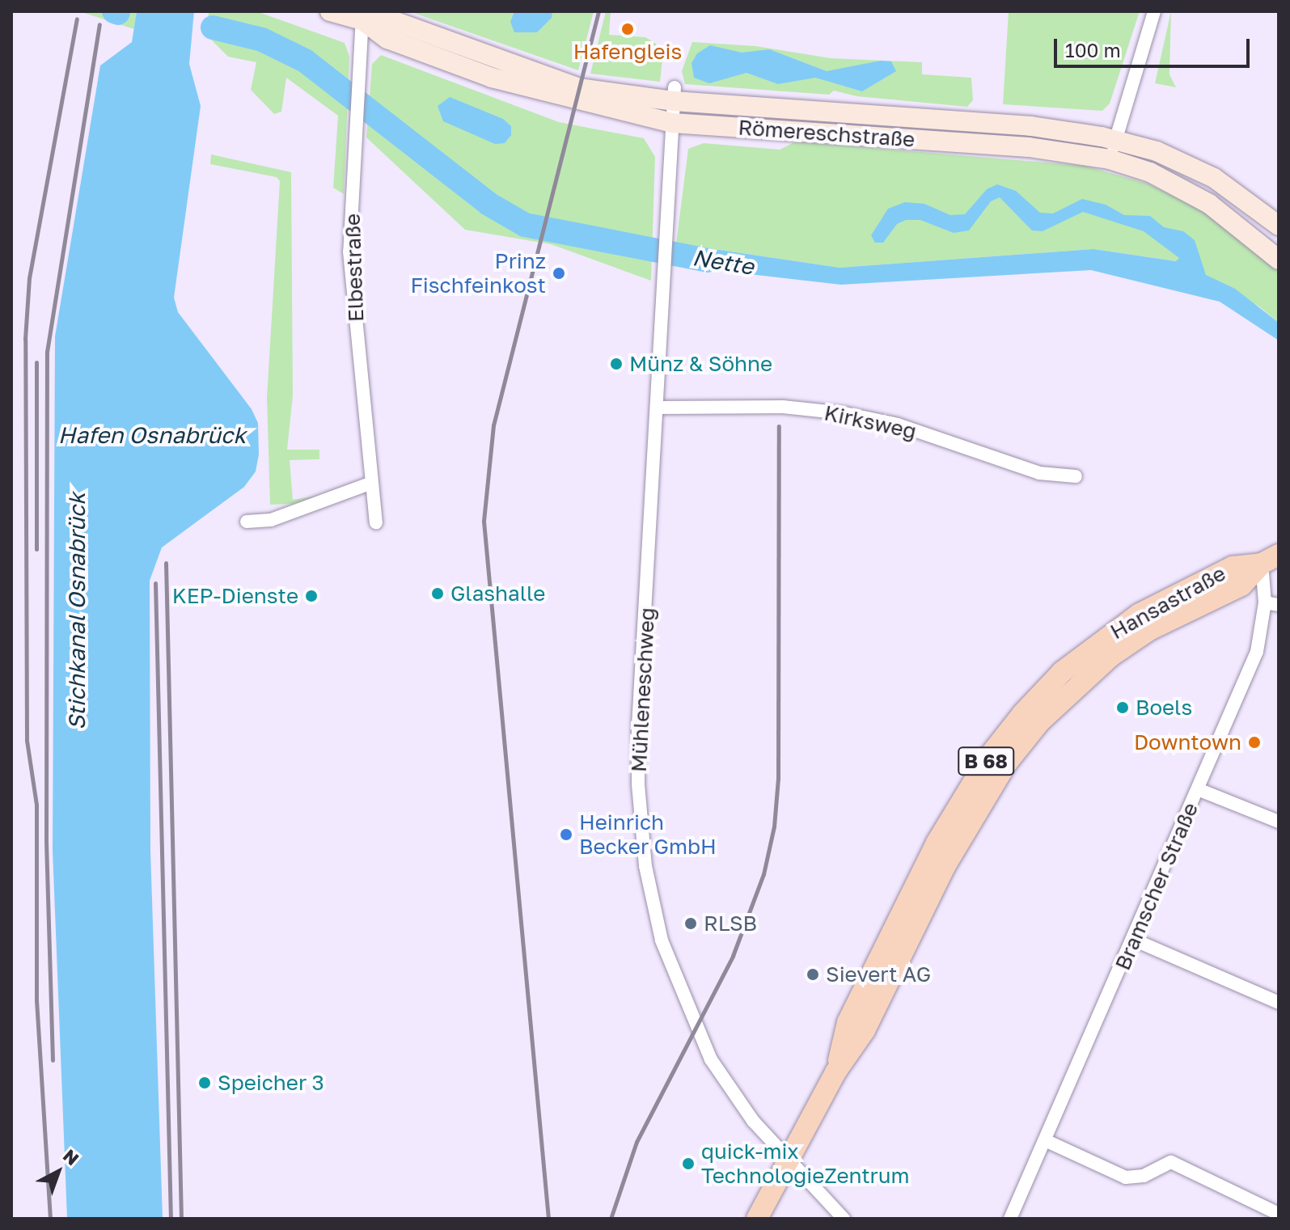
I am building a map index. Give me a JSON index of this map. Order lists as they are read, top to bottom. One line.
{"streets":{"main road":["Römereschstraße","Hansastraße","B 68"],"street":["Elbestraße","Kirksweg","Mühleneschweg","Bramscher Straße"]},"crossings":[["Römereschstraße","Elbestraße"],["Römereschstraße","Mühleneschweg"],["Kirksweg","Mühleneschweg"],["Hansastraße","Mühleneschweg"],["Hansastraße","Bramscher Straße"]],"water":["Nette","Hafen Osnabrück","Stichkanal Osnabrück"],"places":["Hafengleis","Prinz Fischfeinkost","Münz & Söhne","Glashalle","KEP-Dienste","Boels","Downtown","Heinrich Becker GmbH","RLSB","Sievert AG","Speicher 3","quick-mix TechnologieZentrum"],"scale_bar":"100 m","north":"top right"}
